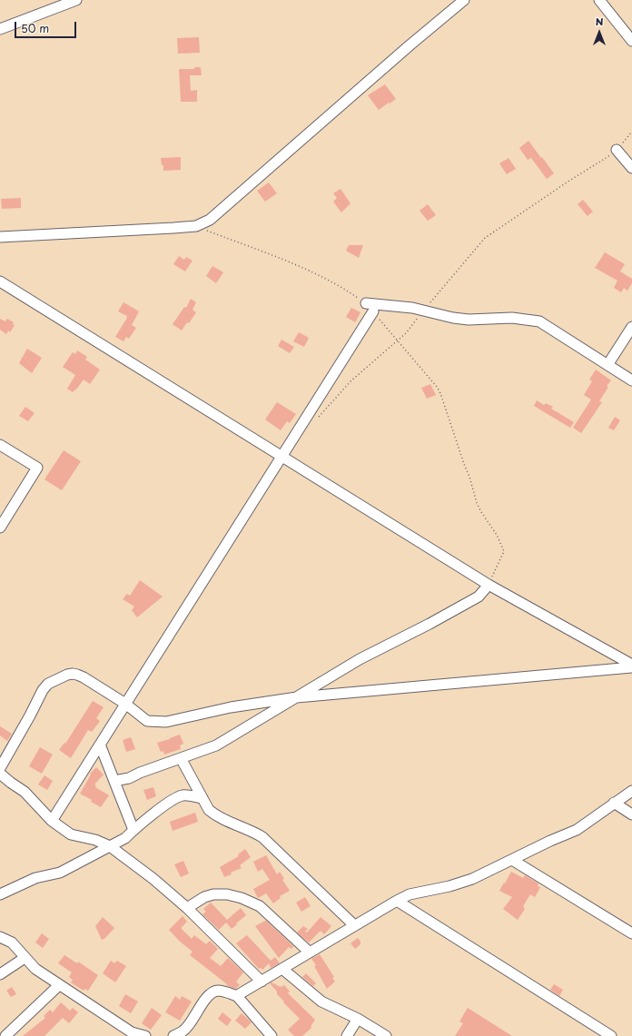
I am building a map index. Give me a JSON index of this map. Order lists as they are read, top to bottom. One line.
{"scale_bar":"50 m","north":"top"}
